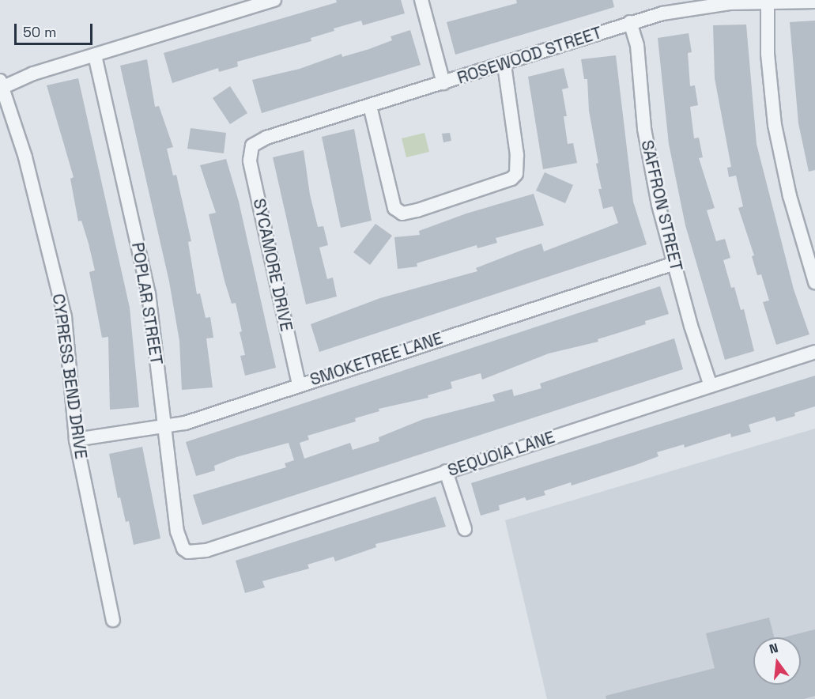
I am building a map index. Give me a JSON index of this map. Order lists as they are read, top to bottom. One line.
{"streets":{"street":["ROSEWOOD STREET","SAFFRON STREET","SYCAMORE DRIVE","POPLAR STREET","SMOKETREE LANE","CYPRESS BEND DRIVE","SEQUOIA LANE"]},"crossings":[["ROSEWOOD STREET","SAFFRON STREET"],["ROSEWOOD STREET","SYCAMORE DRIVE"],["SAFFRON STREET","SMOKETREE LANE"],["SAFFRON STREET","SEQUOIA LANE"],["SYCAMORE DRIVE","SMOKETREE LANE"],["POPLAR STREET","SMOKETREE LANE"],["POPLAR STREET","SEQUOIA LANE"],["SMOKETREE LANE","CYPRESS BEND DRIVE"]],"scale_bar":"50 m","north":"top"}
